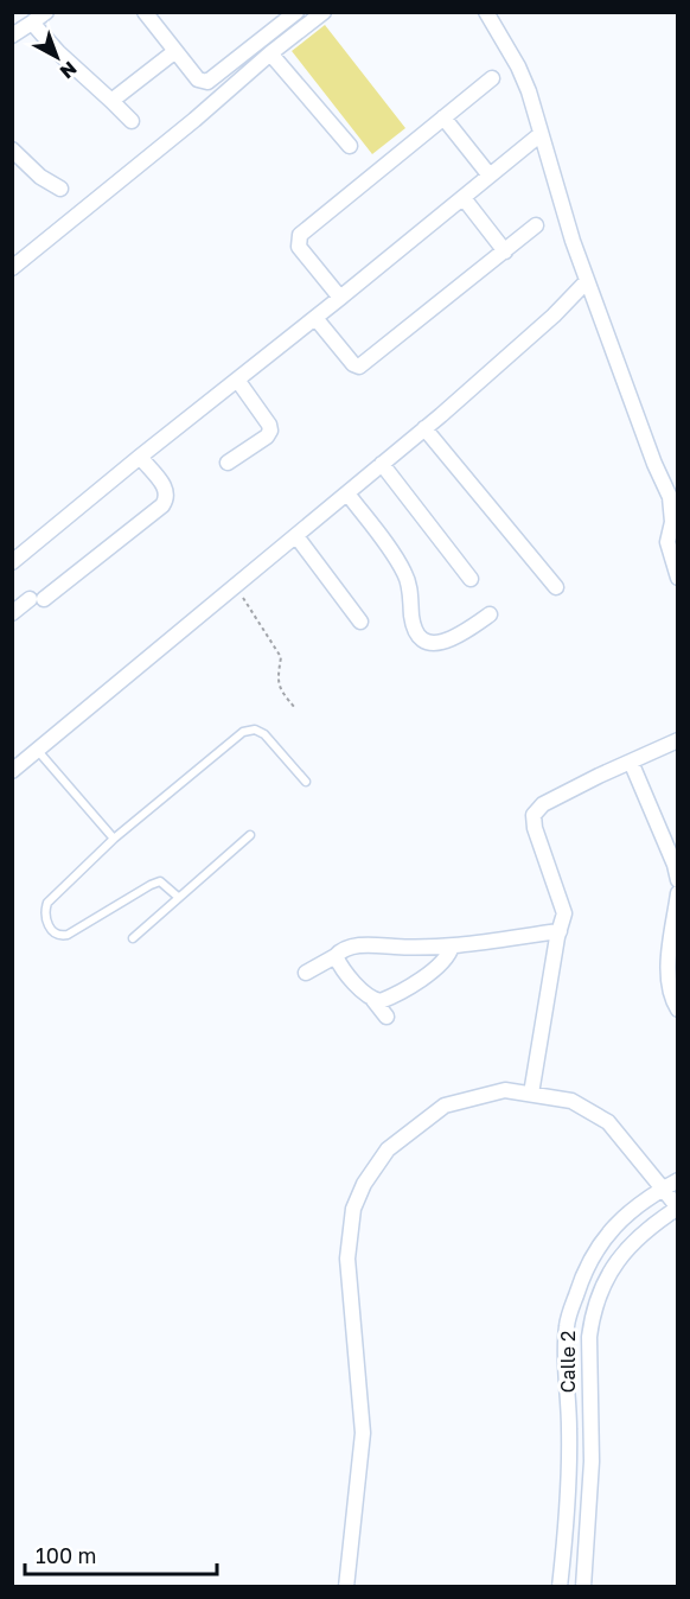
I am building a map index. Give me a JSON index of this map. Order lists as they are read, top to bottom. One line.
{"streets":{"street":["Calle 2"]},"scale_bar":"100 m","north":"bottom right"}
